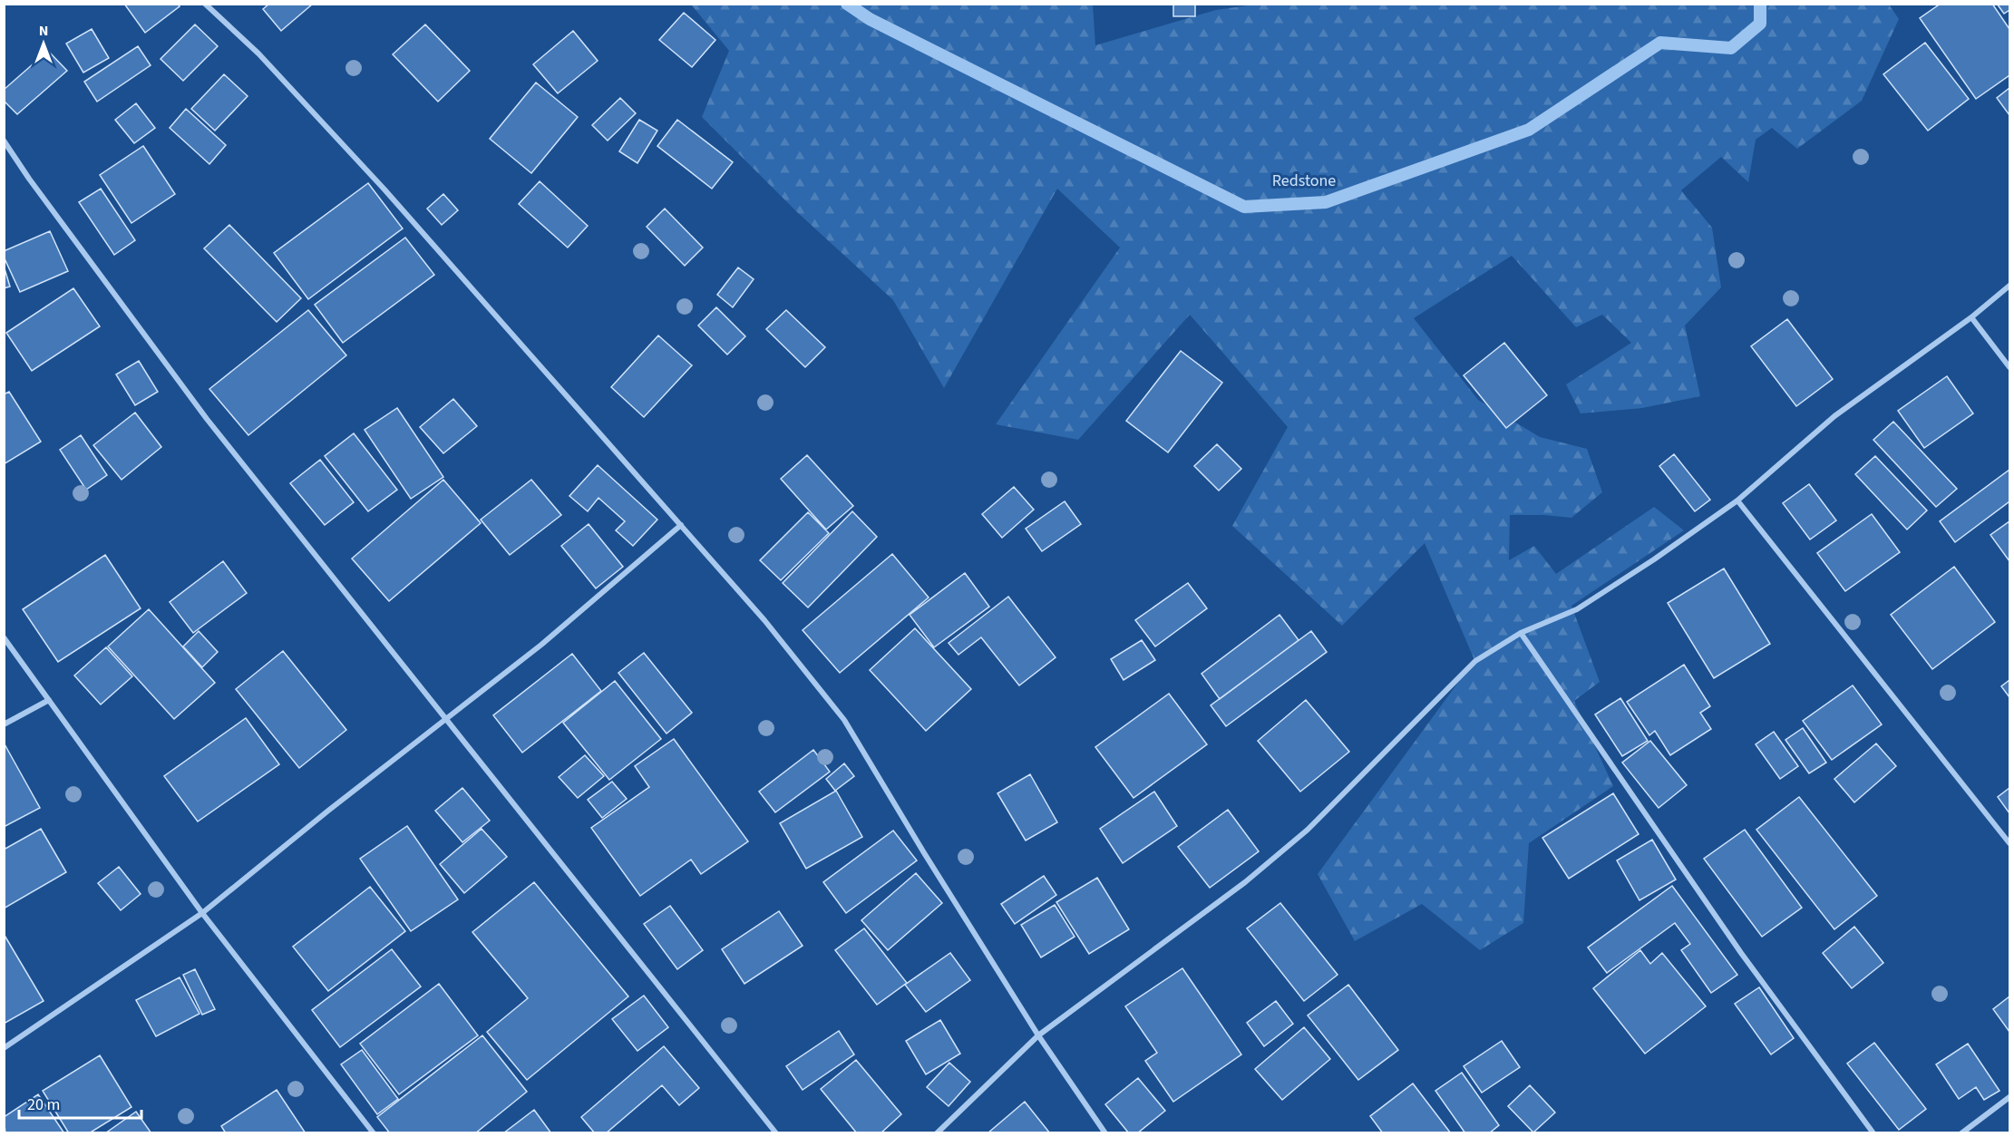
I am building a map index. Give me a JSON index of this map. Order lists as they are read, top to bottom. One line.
{"parks":["Redstone"],"scale_bar":"20 m","north":"top"}
